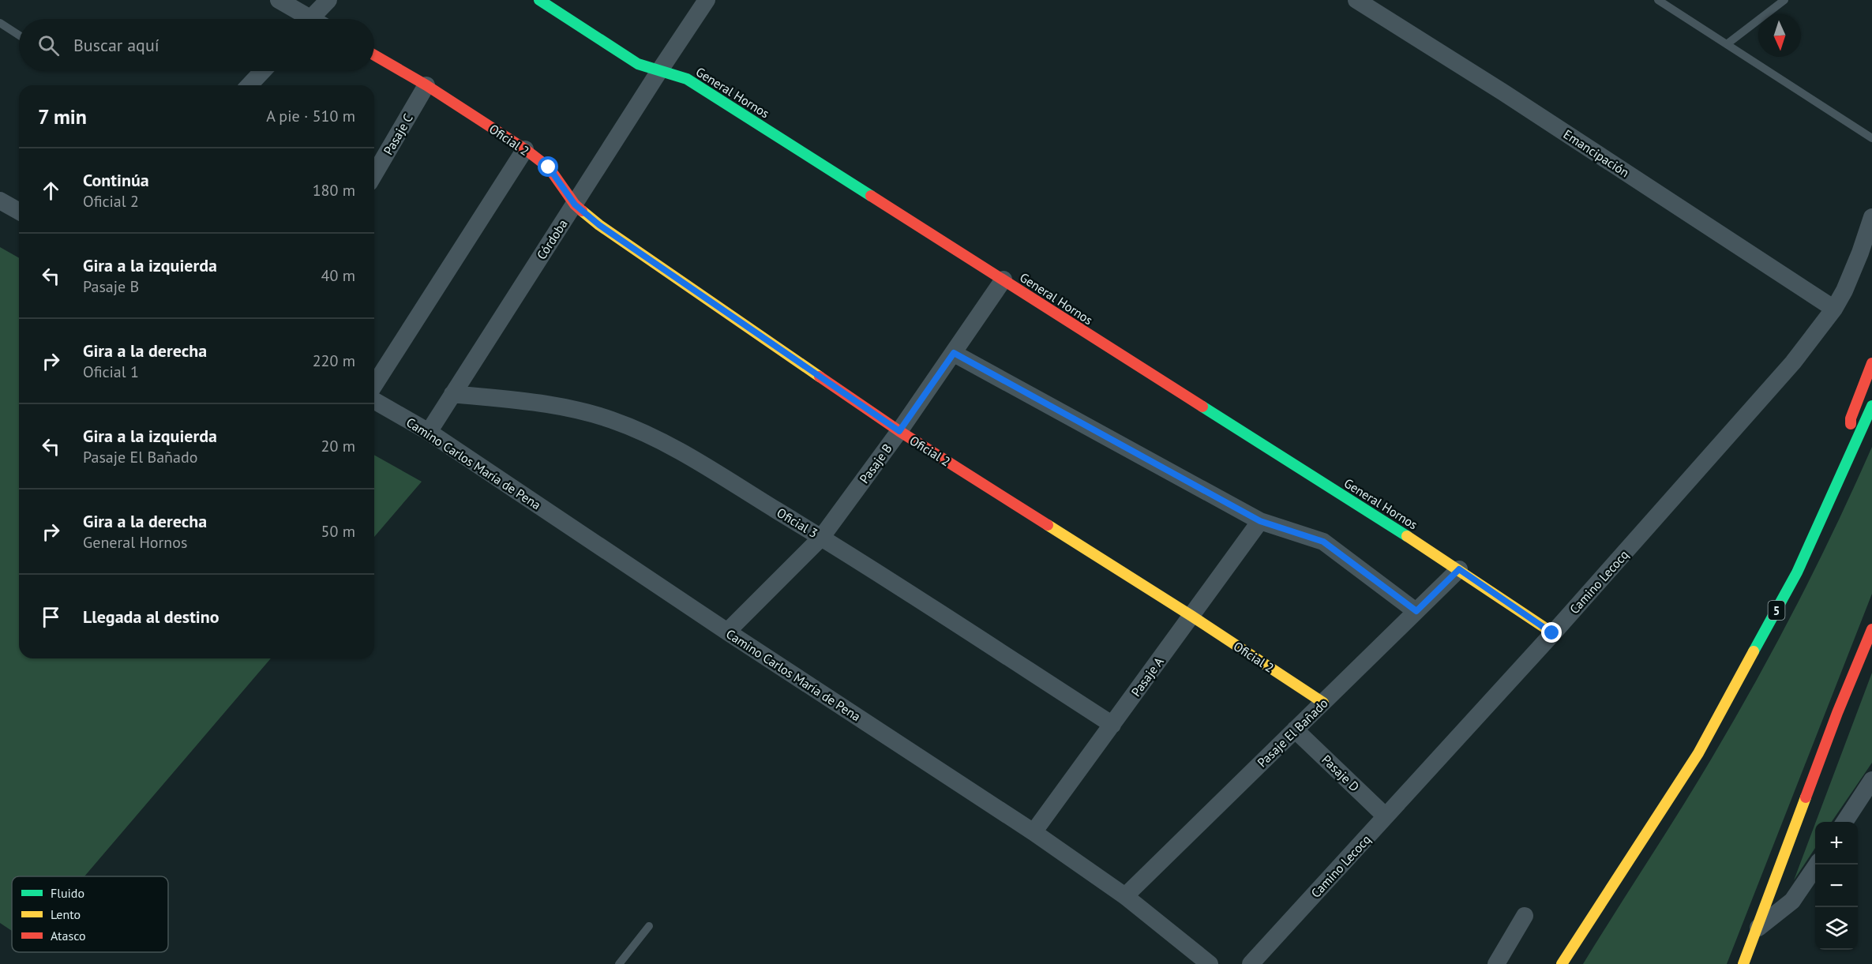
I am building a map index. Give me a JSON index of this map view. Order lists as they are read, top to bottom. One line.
{"streets":{"main road":["General Hornos","Oficial 2","5"],"street":["Pasaje C","Emancipación","Córdoba","Camino Carlos María de Pena","Pasaje B","Oficial 3","Camino Lecocq","Pasaje A","Pasaje El Bañado","Pasaje D"]},"crossings":[["General Hornos","Córdoba"],["General Hornos","Pasaje B"],["General Hornos","Camino Lecocq"],["General Hornos","Pasaje El Bañado"],["Pasaje C","Oficial 2"],["Oficial 2","Córdoba"],["Oficial 2","Pasaje B"],["Oficial 2","Pasaje A"],["Oficial 2","Pasaje El Bañado"],["Emancipación","Camino Lecocq"],["Córdoba","Camino Carlos María de Pena"],["Córdoba","Oficial 3"],["Camino Carlos María de Pena","Pasaje B"],["Camino Carlos María de Pena","Pasaje A"],["Camino Carlos María de Pena","Pasaje El Bañado"],["Pasaje B","Oficial 3"],["Oficial 3","Pasaje A"],["Camino Lecocq","Pasaje D"],["Pasaje El Bañado","Pasaje D"]],"legend":["Fluido","Lento","Atasco"],"north":"bottom","page":{"search":"Buscar aquí","heading":["7 min","A pie · 510 m"],"list":[["Continúa","Oficial 2","180 m"],["Gira a la izquierda","Pasaje B","40 m"],["Gira a la derecha","Oficial 1","220 m"],["Gira a la izquierda","Pasaje El Bañado","20 m"],["Gira a la derecha","General Hornos","50 m"],"Llegada al destino"],"map_buttons":["+","−"]}}
